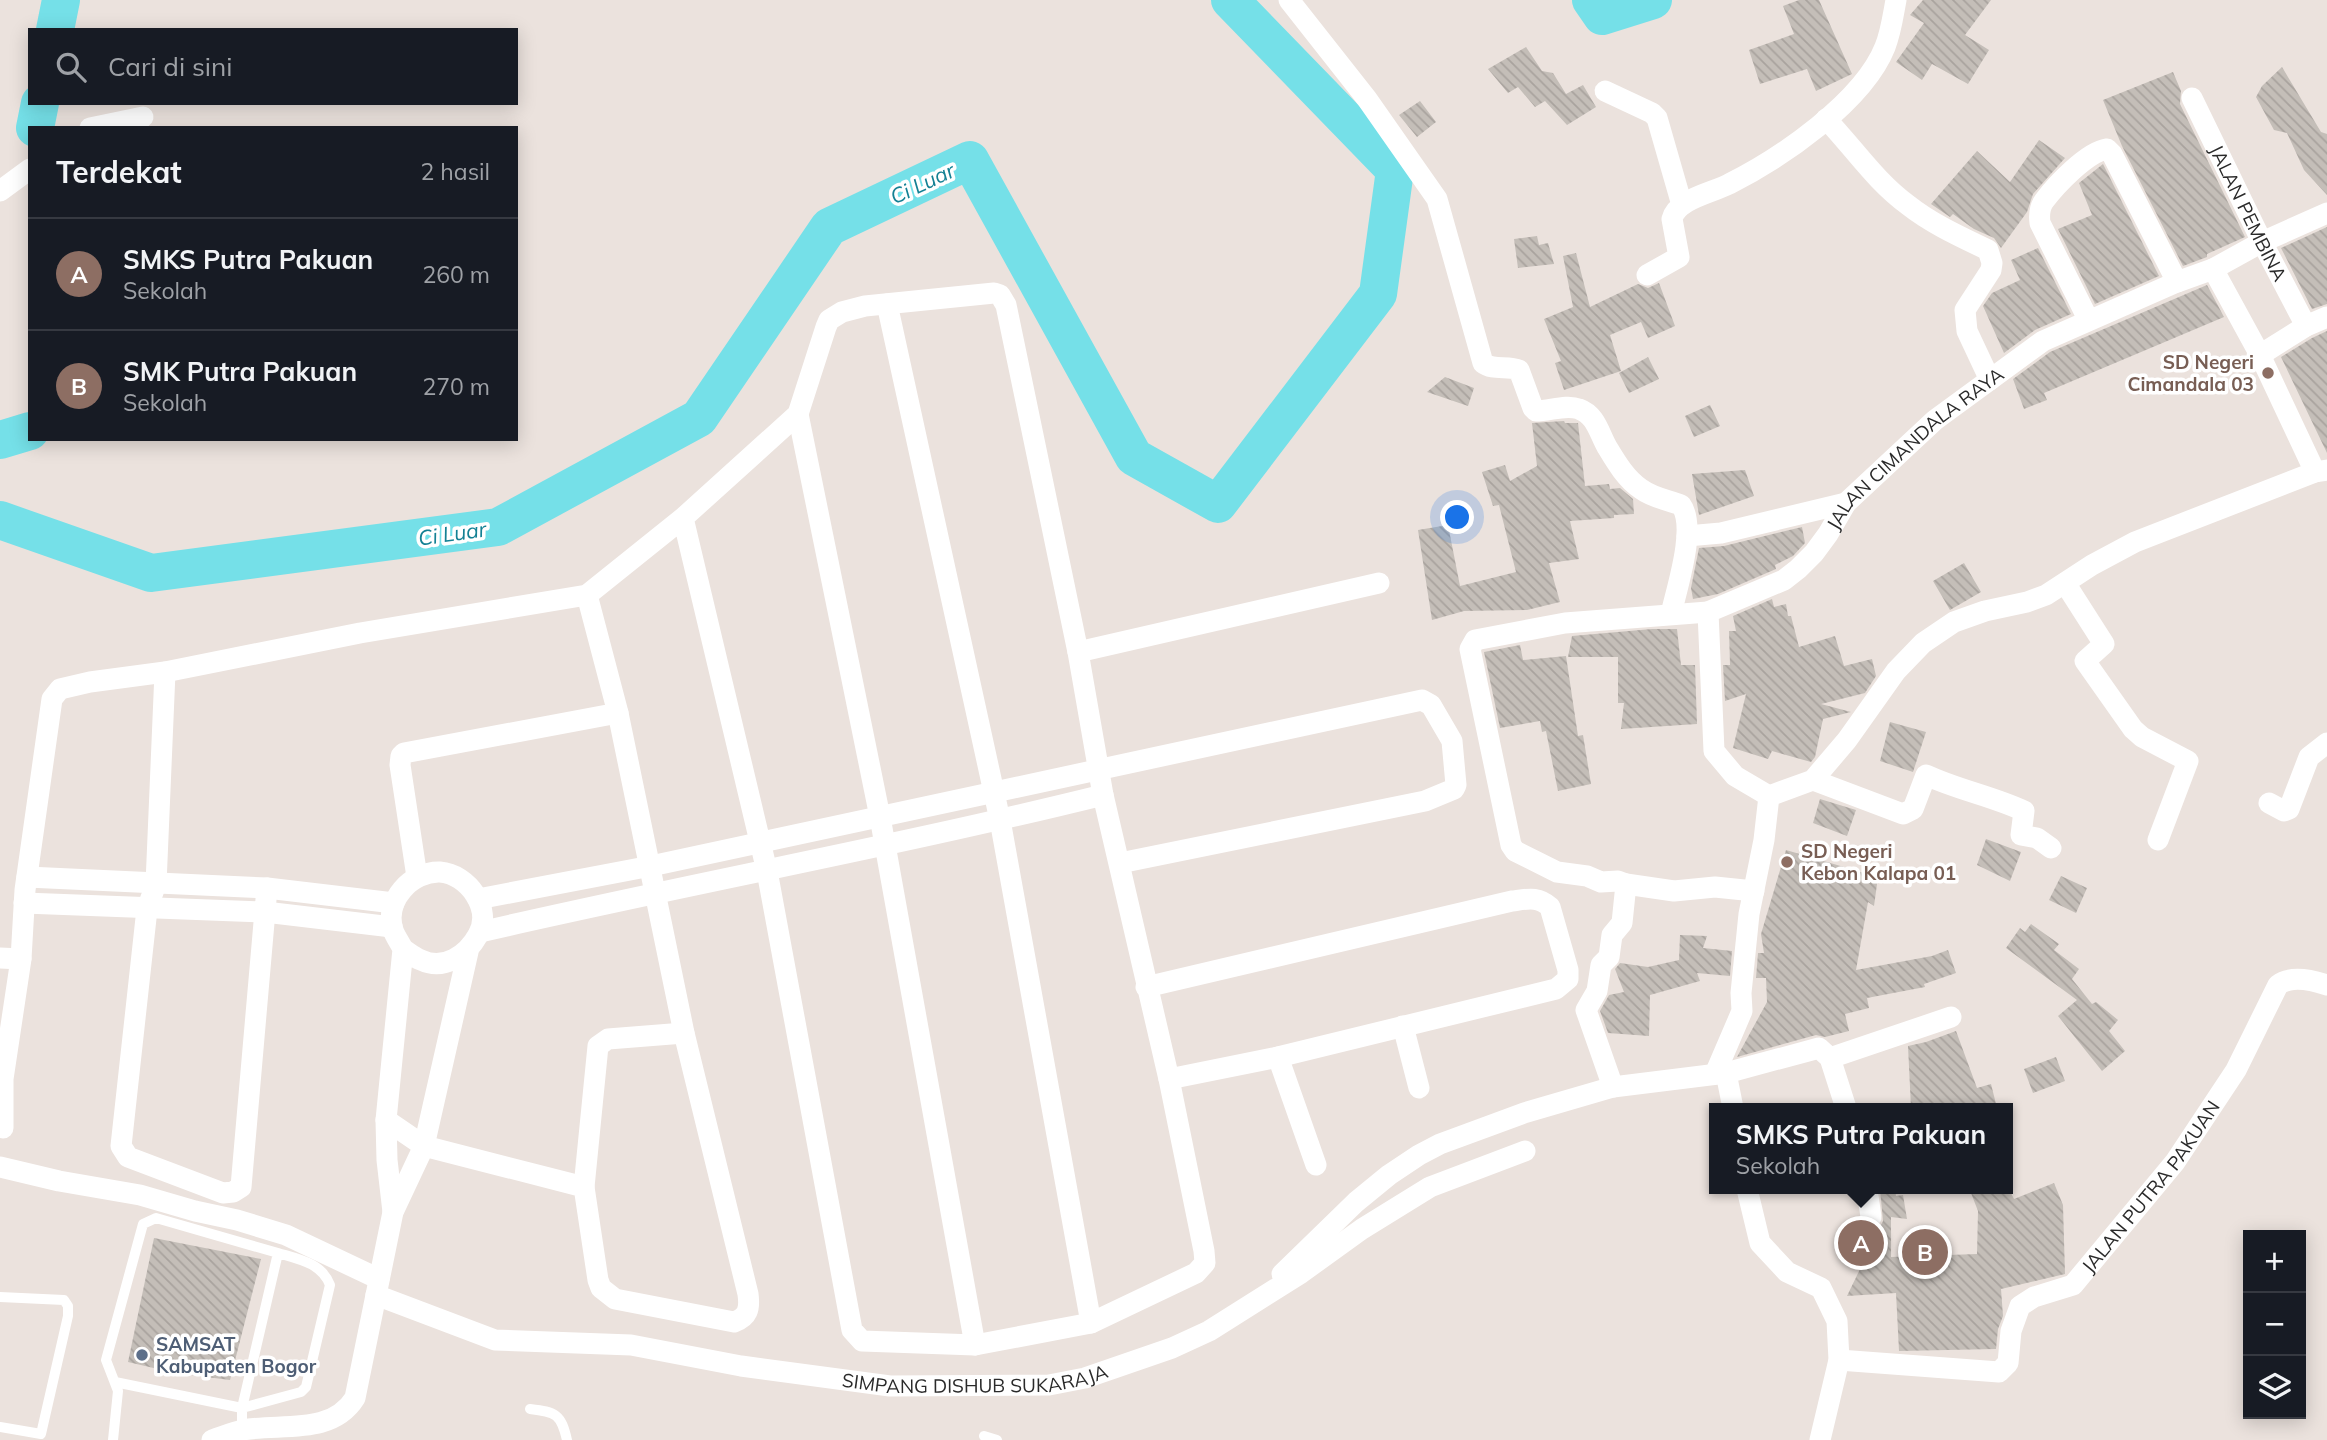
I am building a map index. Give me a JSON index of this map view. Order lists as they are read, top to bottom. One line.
{"streets":{"street":["JALAN PEMBINA","JALAN CIMANDALA RAYA","JALAN PUTRA PAKUAN","SIMPANG DISHUB SUKARAJA"]},"crossings":[["JALAN PEMBINA","JALAN CIMANDALA RAYA"]],"water":["Ci Luar"],"places":["SD Negeri Cimandala 03","SD Negeri Kebon Kalapa 01","SAMSAT Kabupaten Bogor"],"page":{"search":"Cari di sini","heading":["Terdekat","2 hasil"],"list":[{"mark":"A","name":"SMKS Putra Pakuan","note":"Sekolah","value":"260 m"},{"mark":"B","name":"SMK Putra Pakuan","note":"Sekolah","value":"270 m"}],"popup":["SMKS Putra Pakuan","Sekolah"],"pins":["A","B"],"map_buttons":["+","−"]}}
